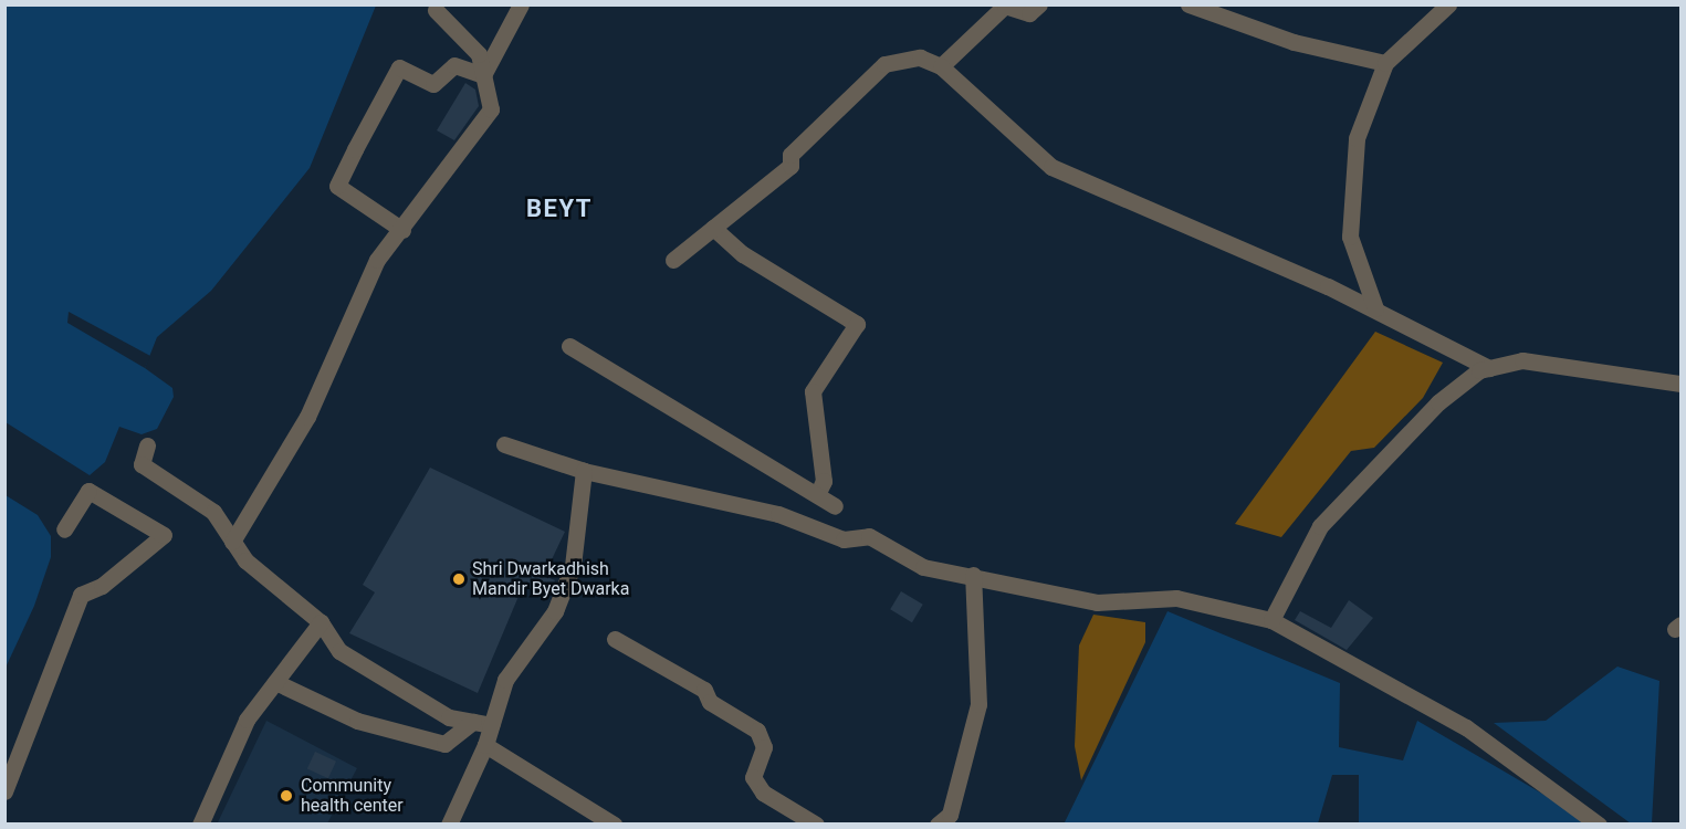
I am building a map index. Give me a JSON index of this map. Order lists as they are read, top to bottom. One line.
{"districts":["BEYT"],"places":["Shri Dwarkadhish Mandir Byet Dwarka","Community health center"]}
